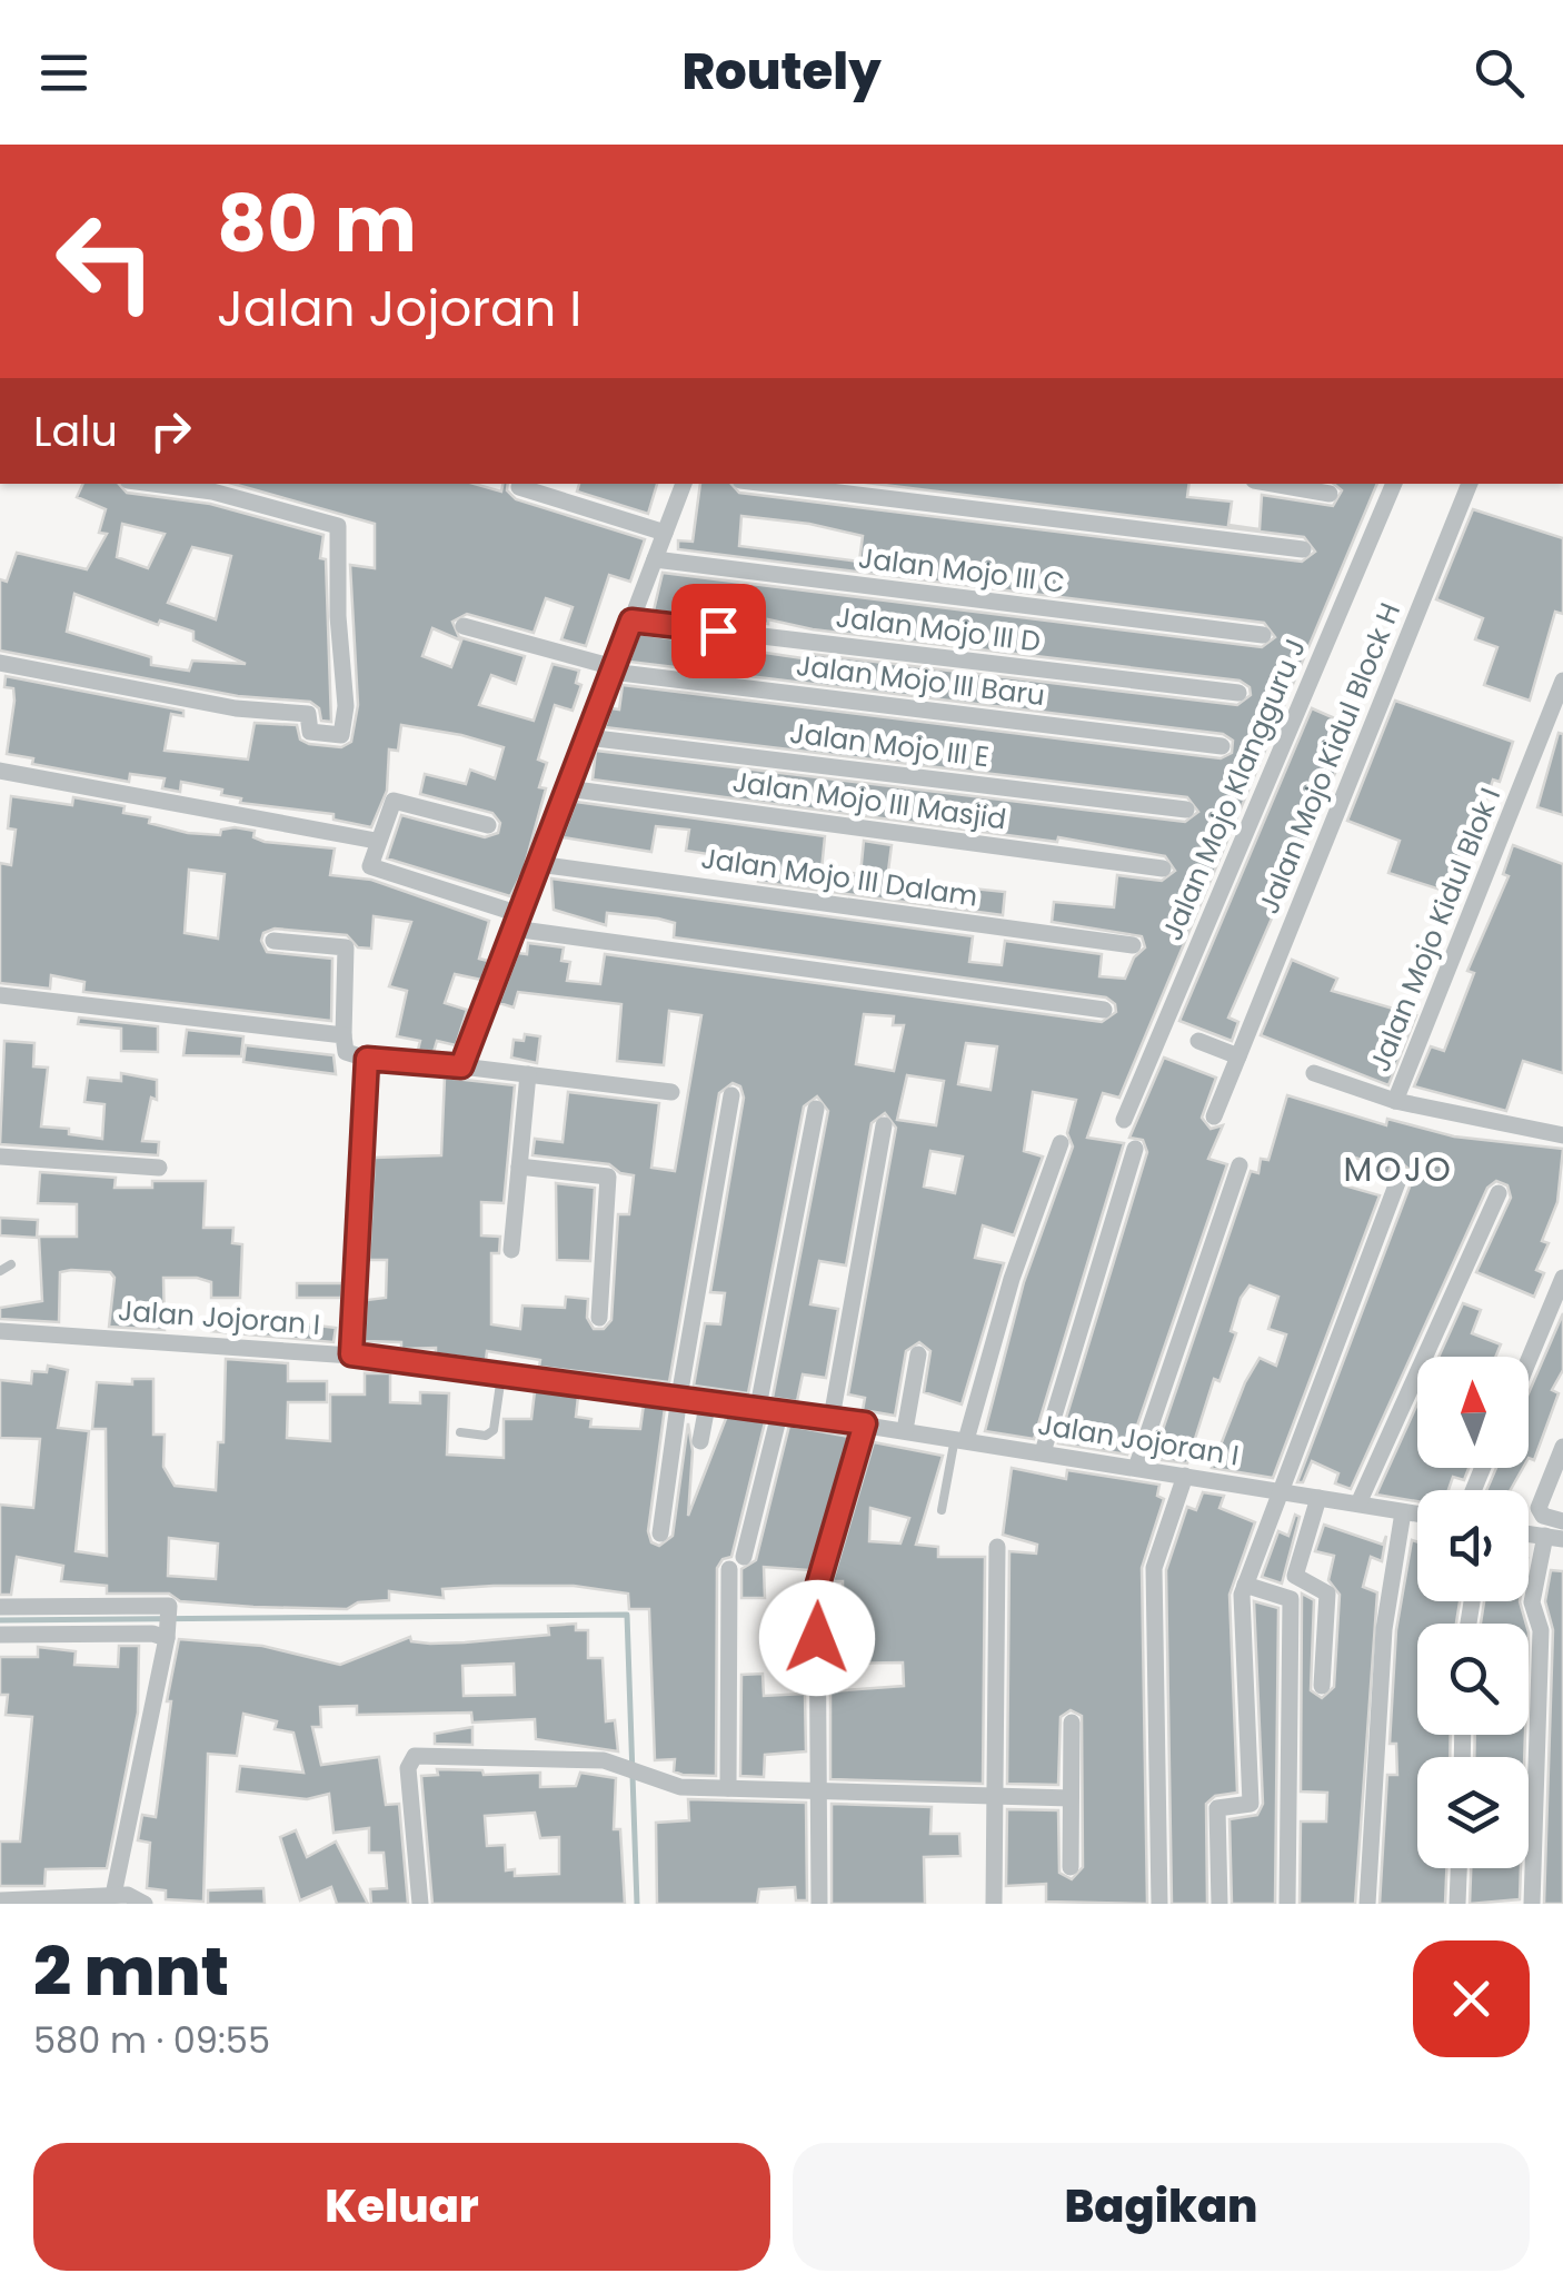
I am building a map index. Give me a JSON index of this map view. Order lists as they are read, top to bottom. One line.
{"streets":{"street":["Jalan Mojo III C","Jalan Mojo III D","Jalan Mojo III Baru","Jalan Mojo III E","Jalan Mojo Kidul Block H","Jalan Mojo Klangguru J","Jalan Mojo III Masjid","Jalan Mojo III Dalam","Jalan Mojo Kidul Blok I","Jalan Jojoran I"]},"districts":["MOJO"],"north":"top","page":{"header":"Routely","turn":["80 m","Jalan Jojoran I"],"then":"Lalu","heading":["2 mnt","580 m · 09:55"],"buttons":["Keluar","Bagikan"]}}
